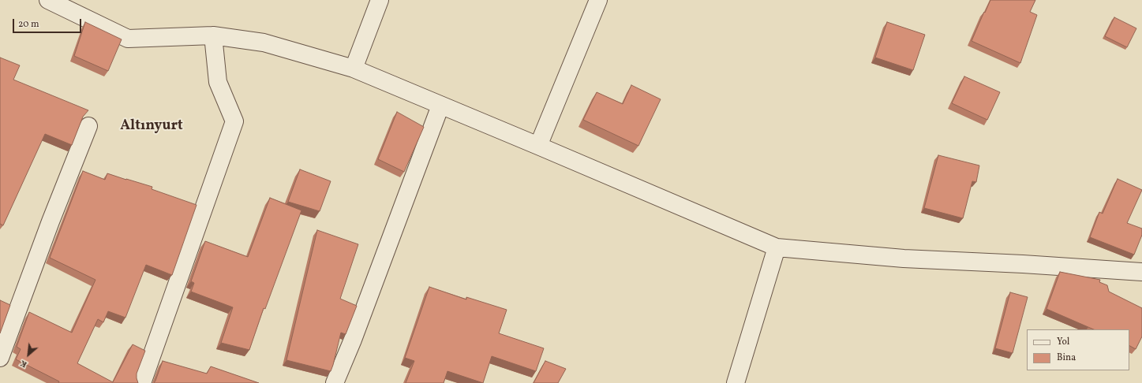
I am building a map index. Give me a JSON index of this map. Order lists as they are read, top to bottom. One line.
{"districts":["Altınyurt"],"legend":["Yol","Bina"],"scale_bar":"20 m","north":"bottom left"}
